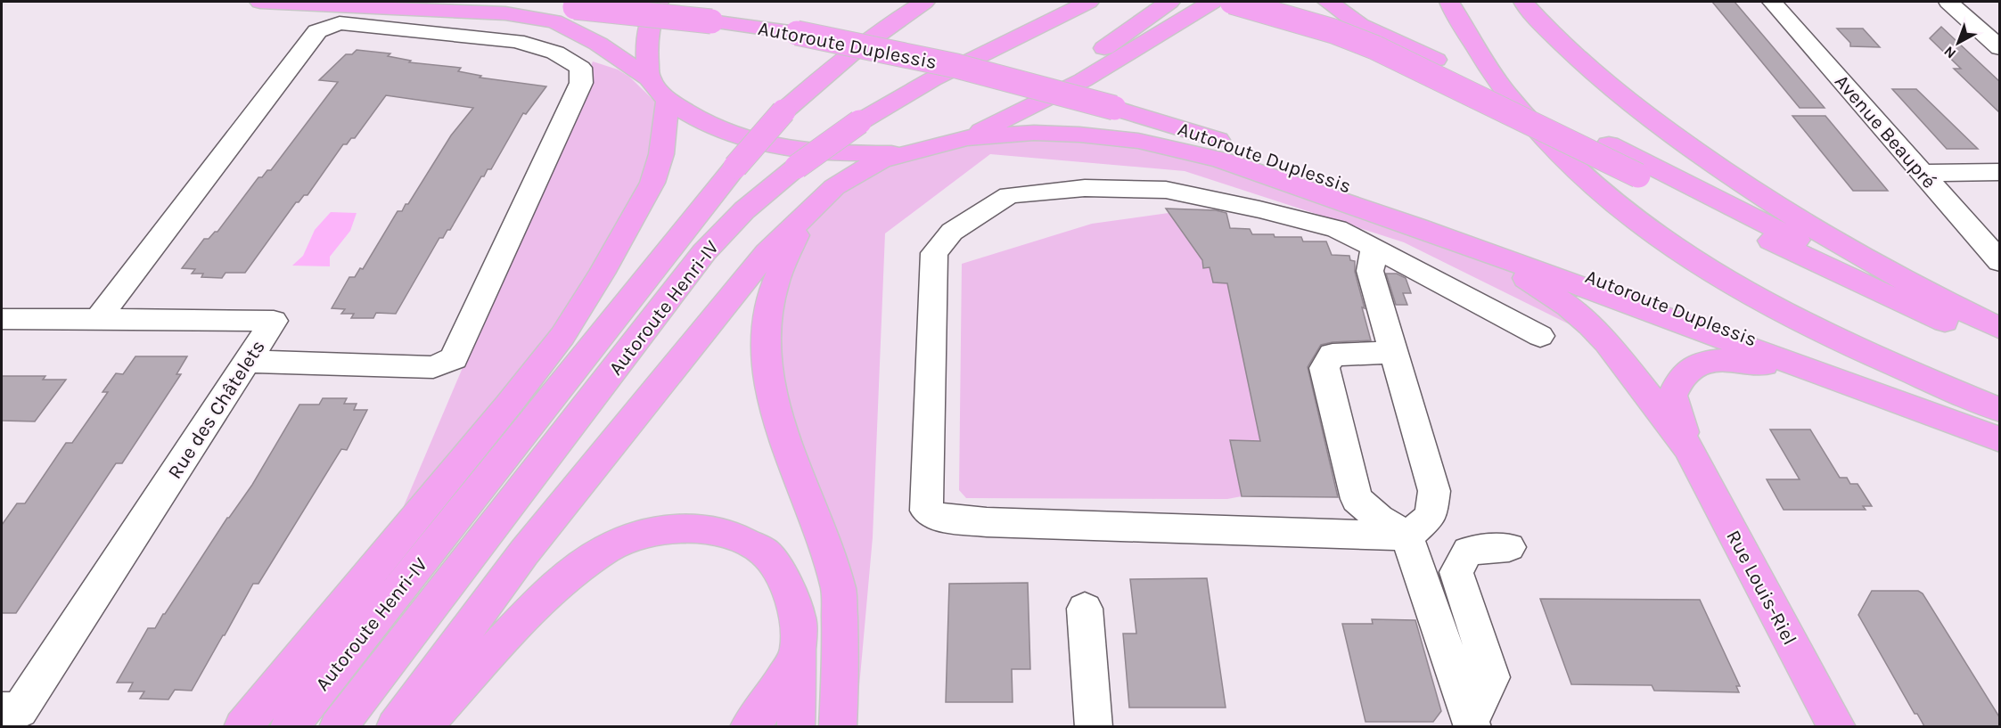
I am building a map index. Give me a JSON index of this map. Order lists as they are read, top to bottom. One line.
{"streets":{"highway":["Autoroute Duplessis","Autoroute Henri-IV","Rue Louis-Riel"],"street":["Avenue Beaupré","Rue des Châtelets"]},"north":"bottom left"}
